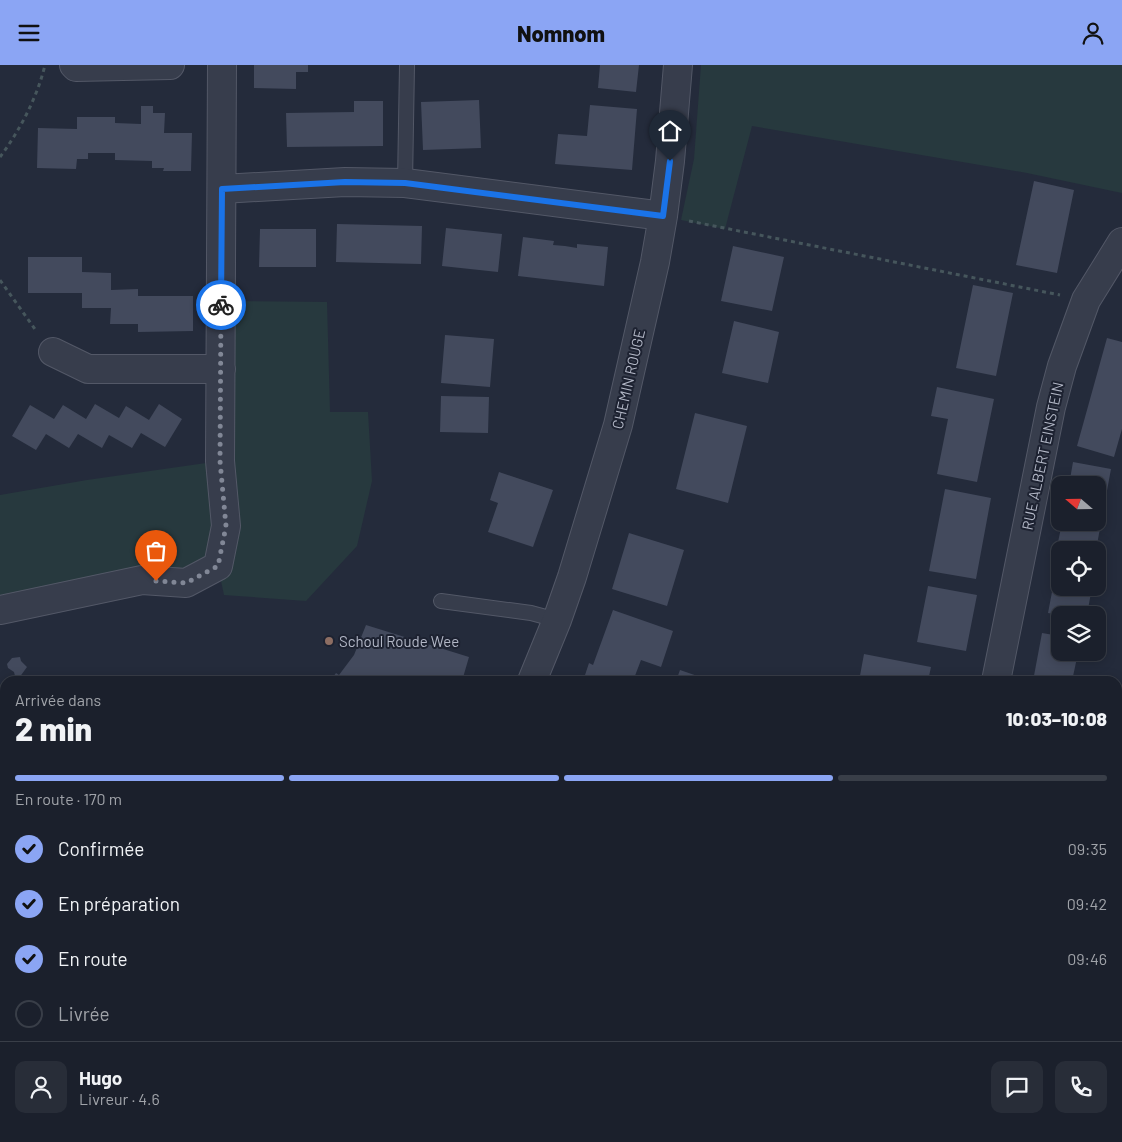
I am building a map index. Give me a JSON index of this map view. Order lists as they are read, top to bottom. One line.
{"streets":{"street":["CHEMIN ROUGE","RUE ALBERT EINSTEIN"]},"places":["Schoul Roude Wee"],"north":"left","page":{"header":"Nomnom","heading":["2 min","Arrivée dans","10:03–10:08"],"panel":["Hugo","Livreur · 4.6"],"bar":"En route · 170 m","list":[["Confirmée","09:35"],["En préparation","09:42"],["En route","09:46"],"Livrée"]}}
